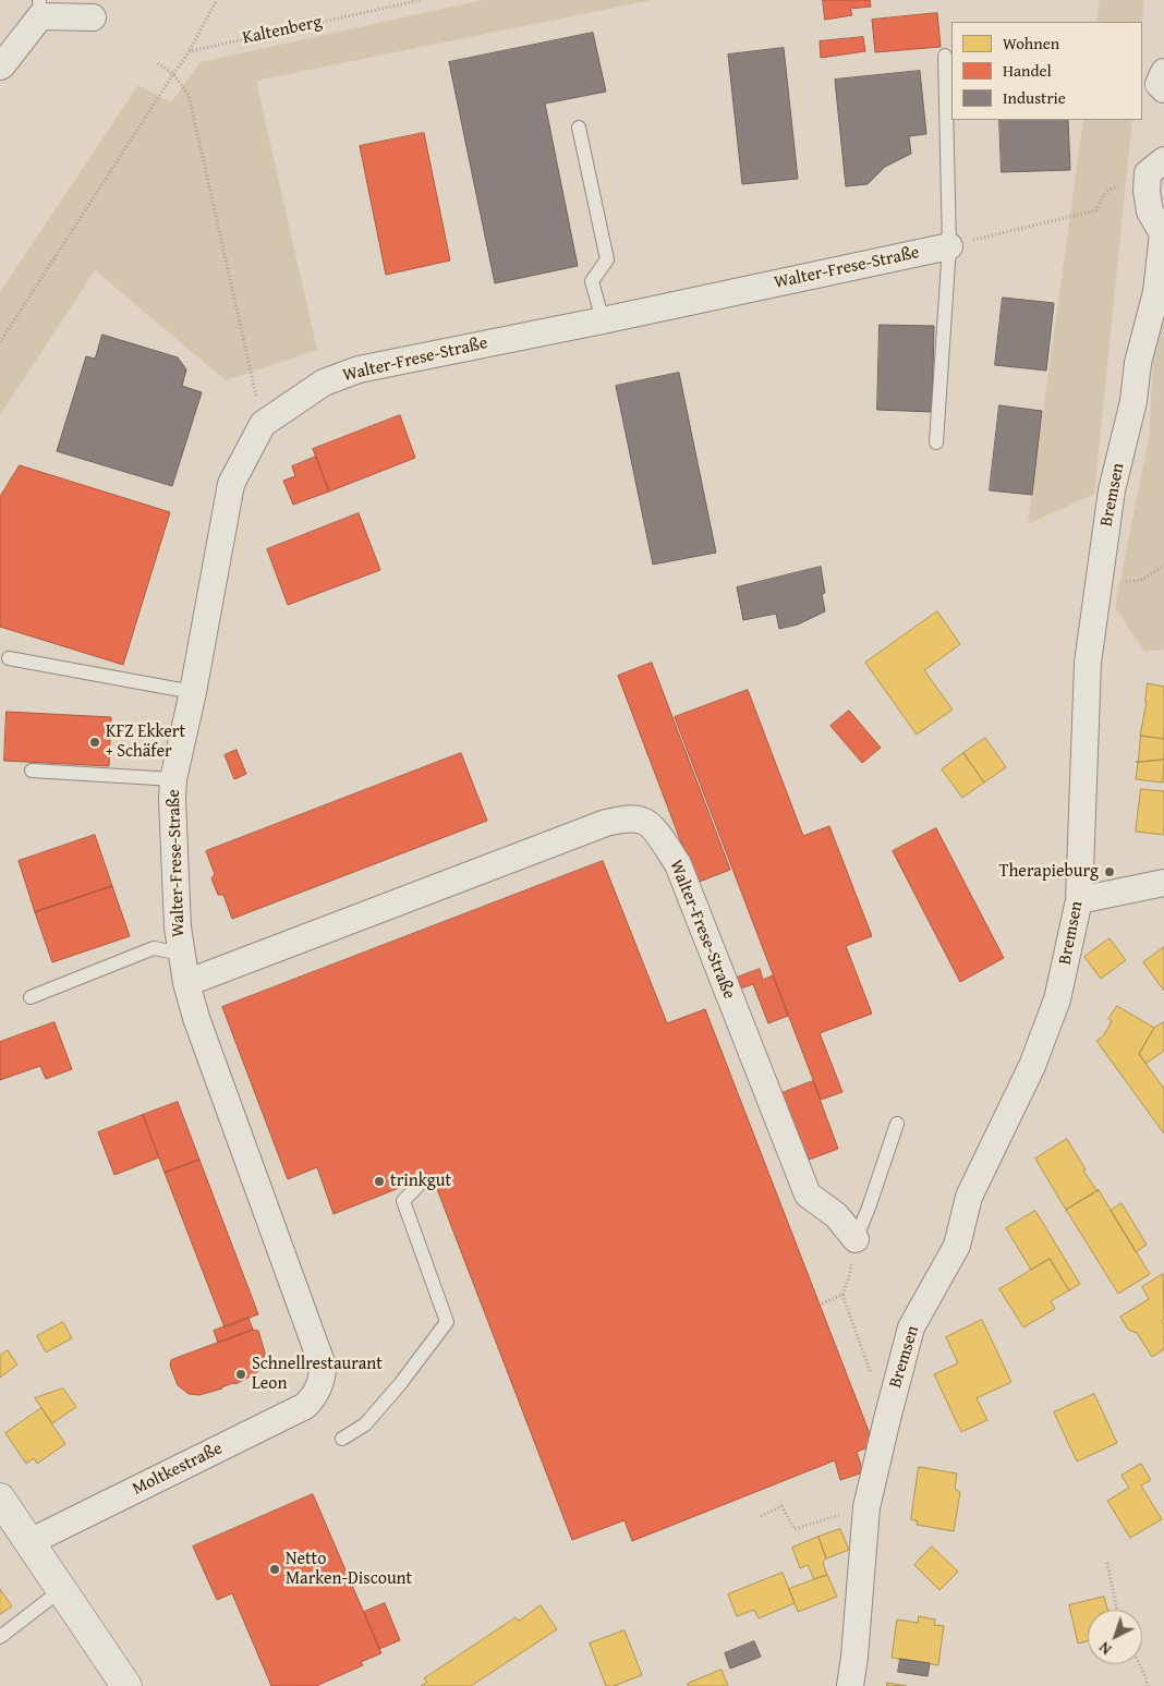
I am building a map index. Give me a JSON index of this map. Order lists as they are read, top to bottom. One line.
{"streets":{"street":["Walter-Frese-Straße","Bremsen","Moltkestraße"],"path":["Kaltenberg"]},"crossings":[["Walter-Frese-Straße","Moltkestraße"]],"places":["KFZ Ekkert + Schäfer","Therapieburg","trinkgut","Schnellrestaurant Leon","Netto Marken-Discount"],"legend":["Wohnen","Handel","Industrie"],"north":"bottom left"}
